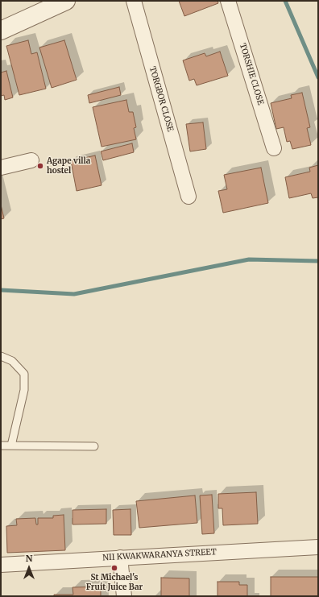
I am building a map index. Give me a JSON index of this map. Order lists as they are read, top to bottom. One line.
{"streets":{"street":["TORSHIE CLOSE","TORGBOR CLOSE","NII KWAKWARANYA STREET"]},"places":["Agape villa hostel","St Michael's Fruit Juice Bar"],"north":"top"}
